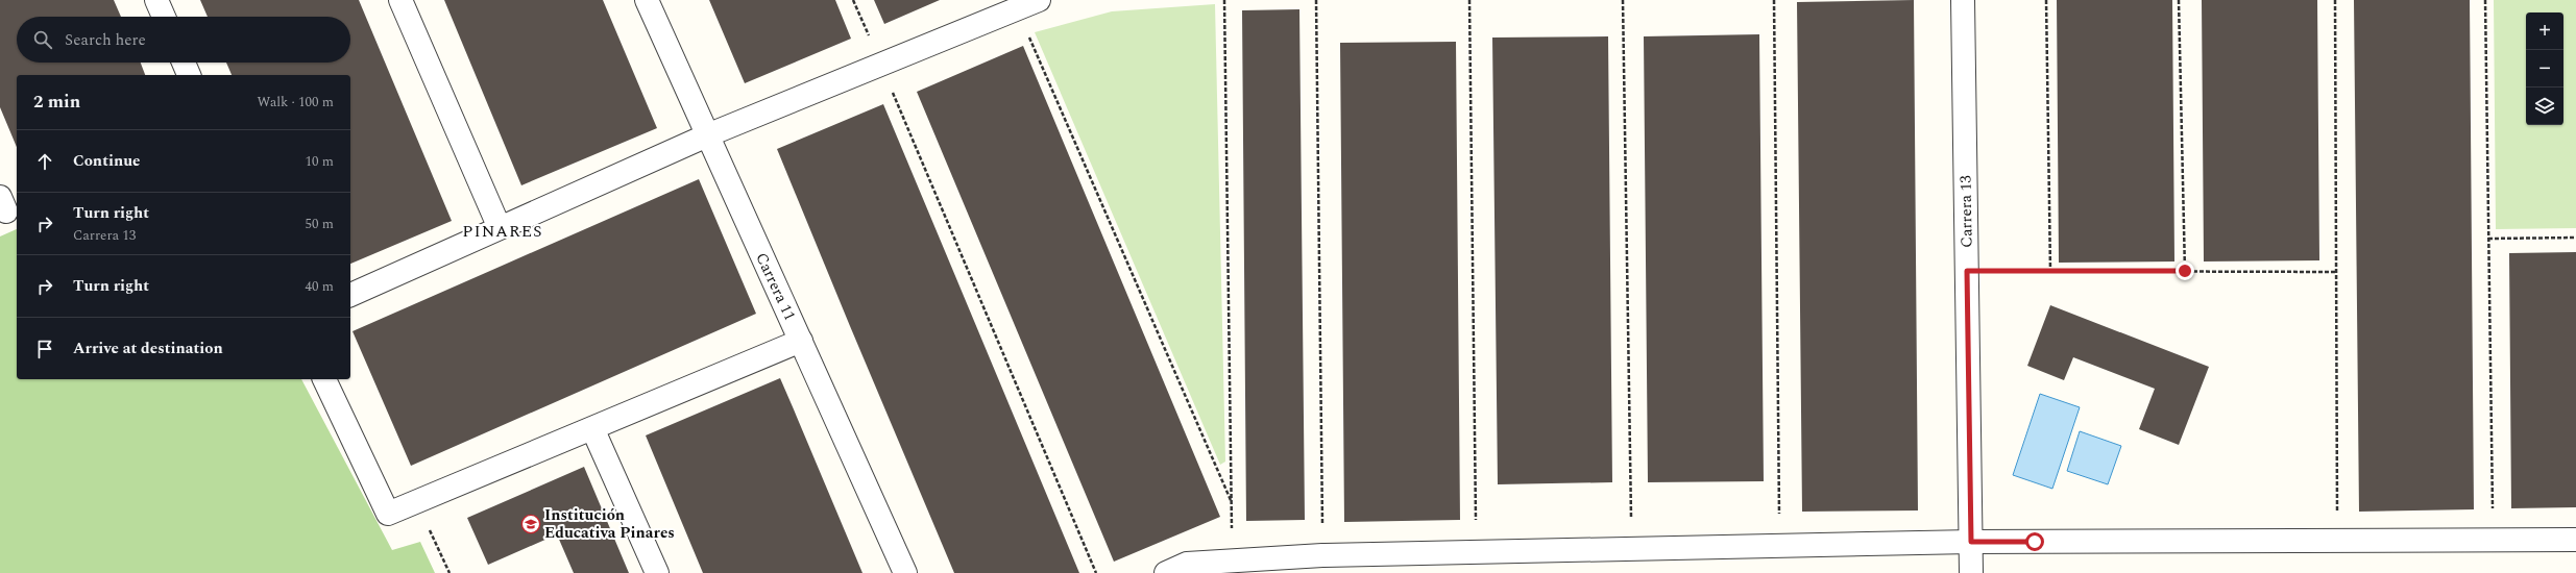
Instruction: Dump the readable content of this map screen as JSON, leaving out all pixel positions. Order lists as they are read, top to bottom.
{
  "streets": {
    "street": ["Carrera 13", "Carrera 11"]
  },
  "districts": ["PINARES"],
  "places": {
    "school or university": ["Institución Educativa Pinares"]
  },
  "page": {
    "map_buttons": ["+", "−"],
    "search": "Search here",
    "heading": ["2 min", "Walk · 100 m"],
    "list": [
      ["Continue", "10 m"],
      ["Turn right", "Carrera 13", "50 m"],
      ["Turn right", "40 m"],
      "Arrive at destination"
    ]
  }
}
